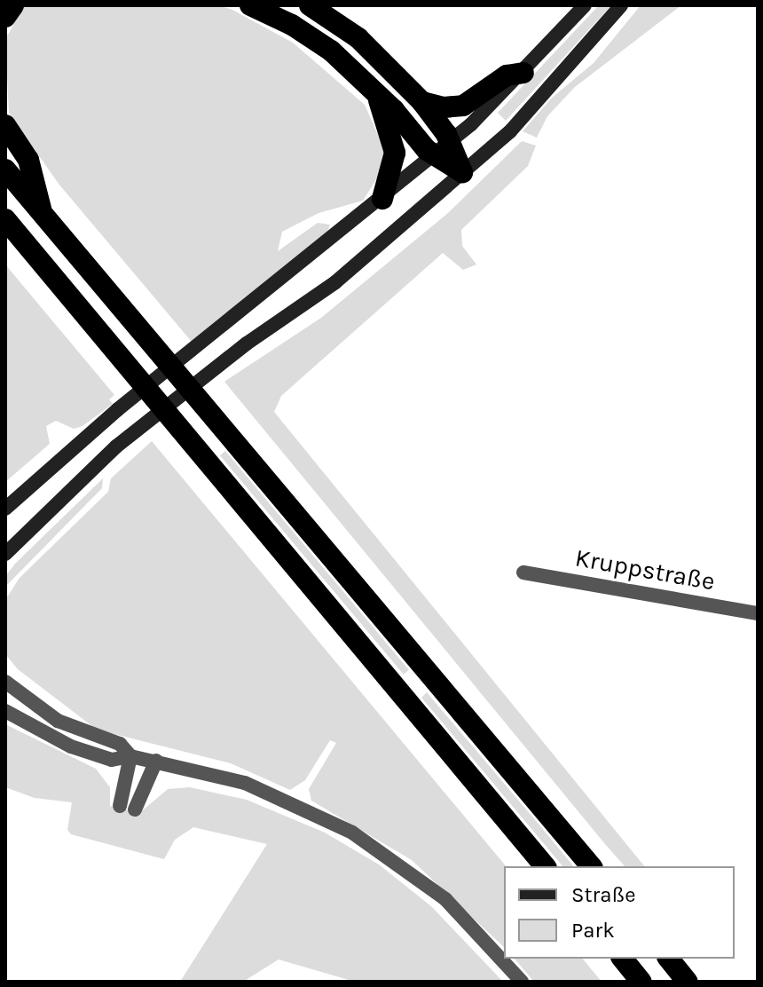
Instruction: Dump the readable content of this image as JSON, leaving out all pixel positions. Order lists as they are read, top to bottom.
{
  "streets": {
    "street": ["Kruppstraße"]
  },
  "legend": ["Straße", "Park"]
}
